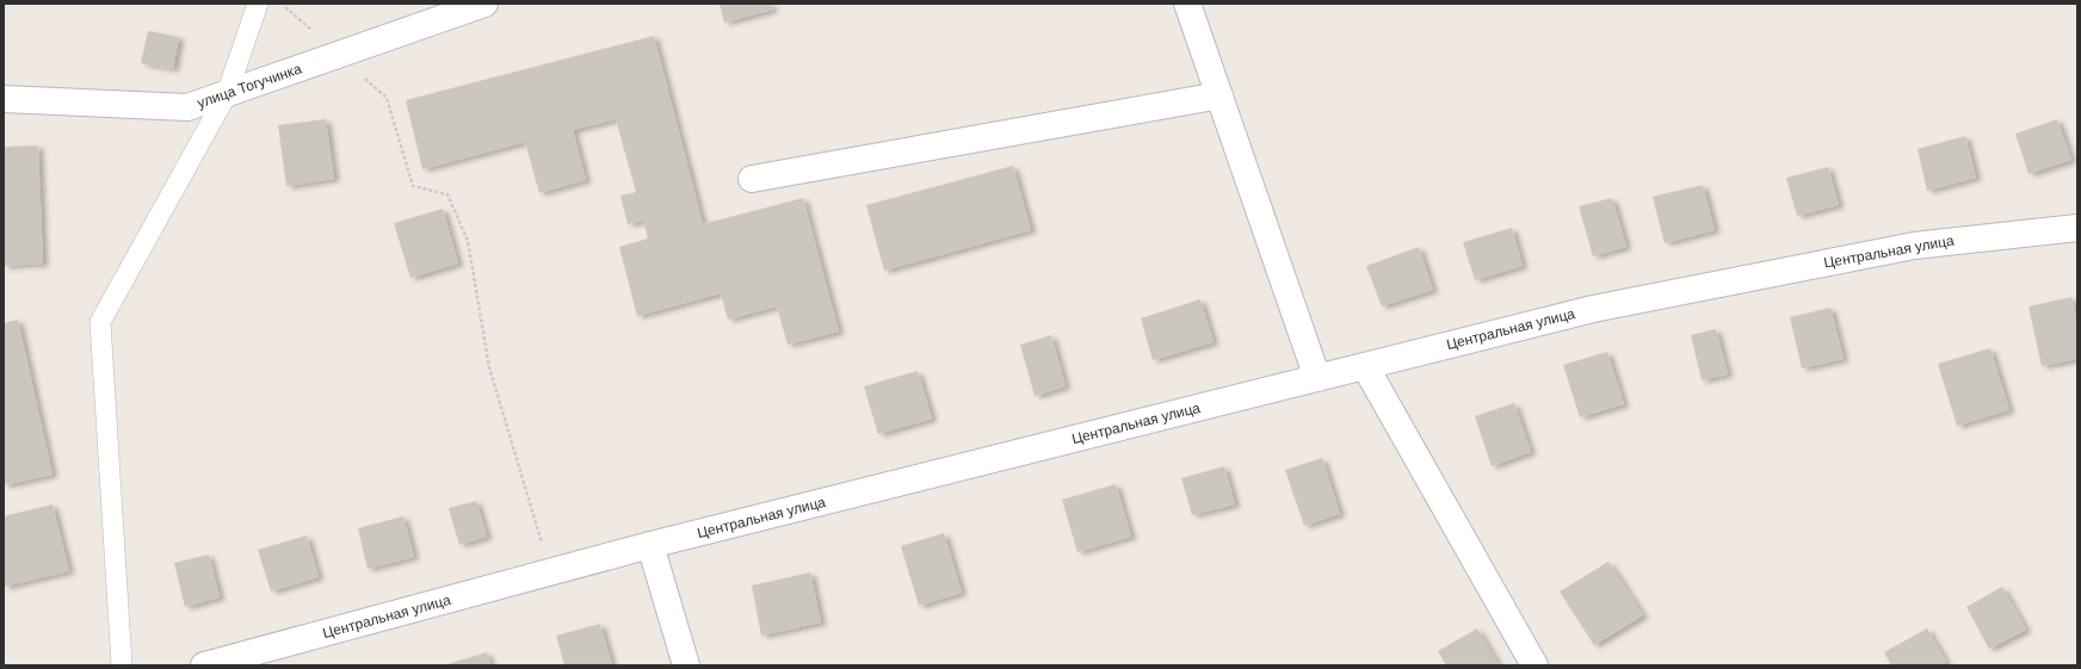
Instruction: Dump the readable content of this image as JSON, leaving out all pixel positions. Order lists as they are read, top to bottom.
{
  "streets": {
    "main road": ["улица Тогучинка", "Центральная улица"]
  }
}
